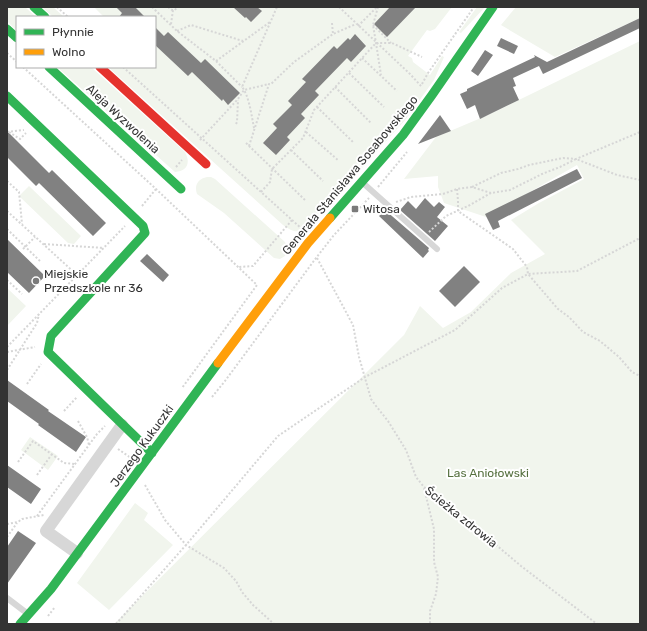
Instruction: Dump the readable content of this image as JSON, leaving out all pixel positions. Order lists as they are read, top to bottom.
{
  "streets": {
    "street": ["Aleja Wyzwolenia", "Generała Stanisława Sosabowskiego", "Jerzego Kukuczki"],
    "path": ["Ścieżka zdrowia"]
  },
  "crossings": [
    ["Generała Stanisława Sosabowskiego", "Jerzego Kukuczki"]
  ],
  "parks": ["Las Aniołowski"],
  "places": {
    "transit": ["Witosa"],
    "other": ["Miejskie Przedszkole nr 36"]
  },
  "legend": ["Płynnie", "Wolno"]
}
